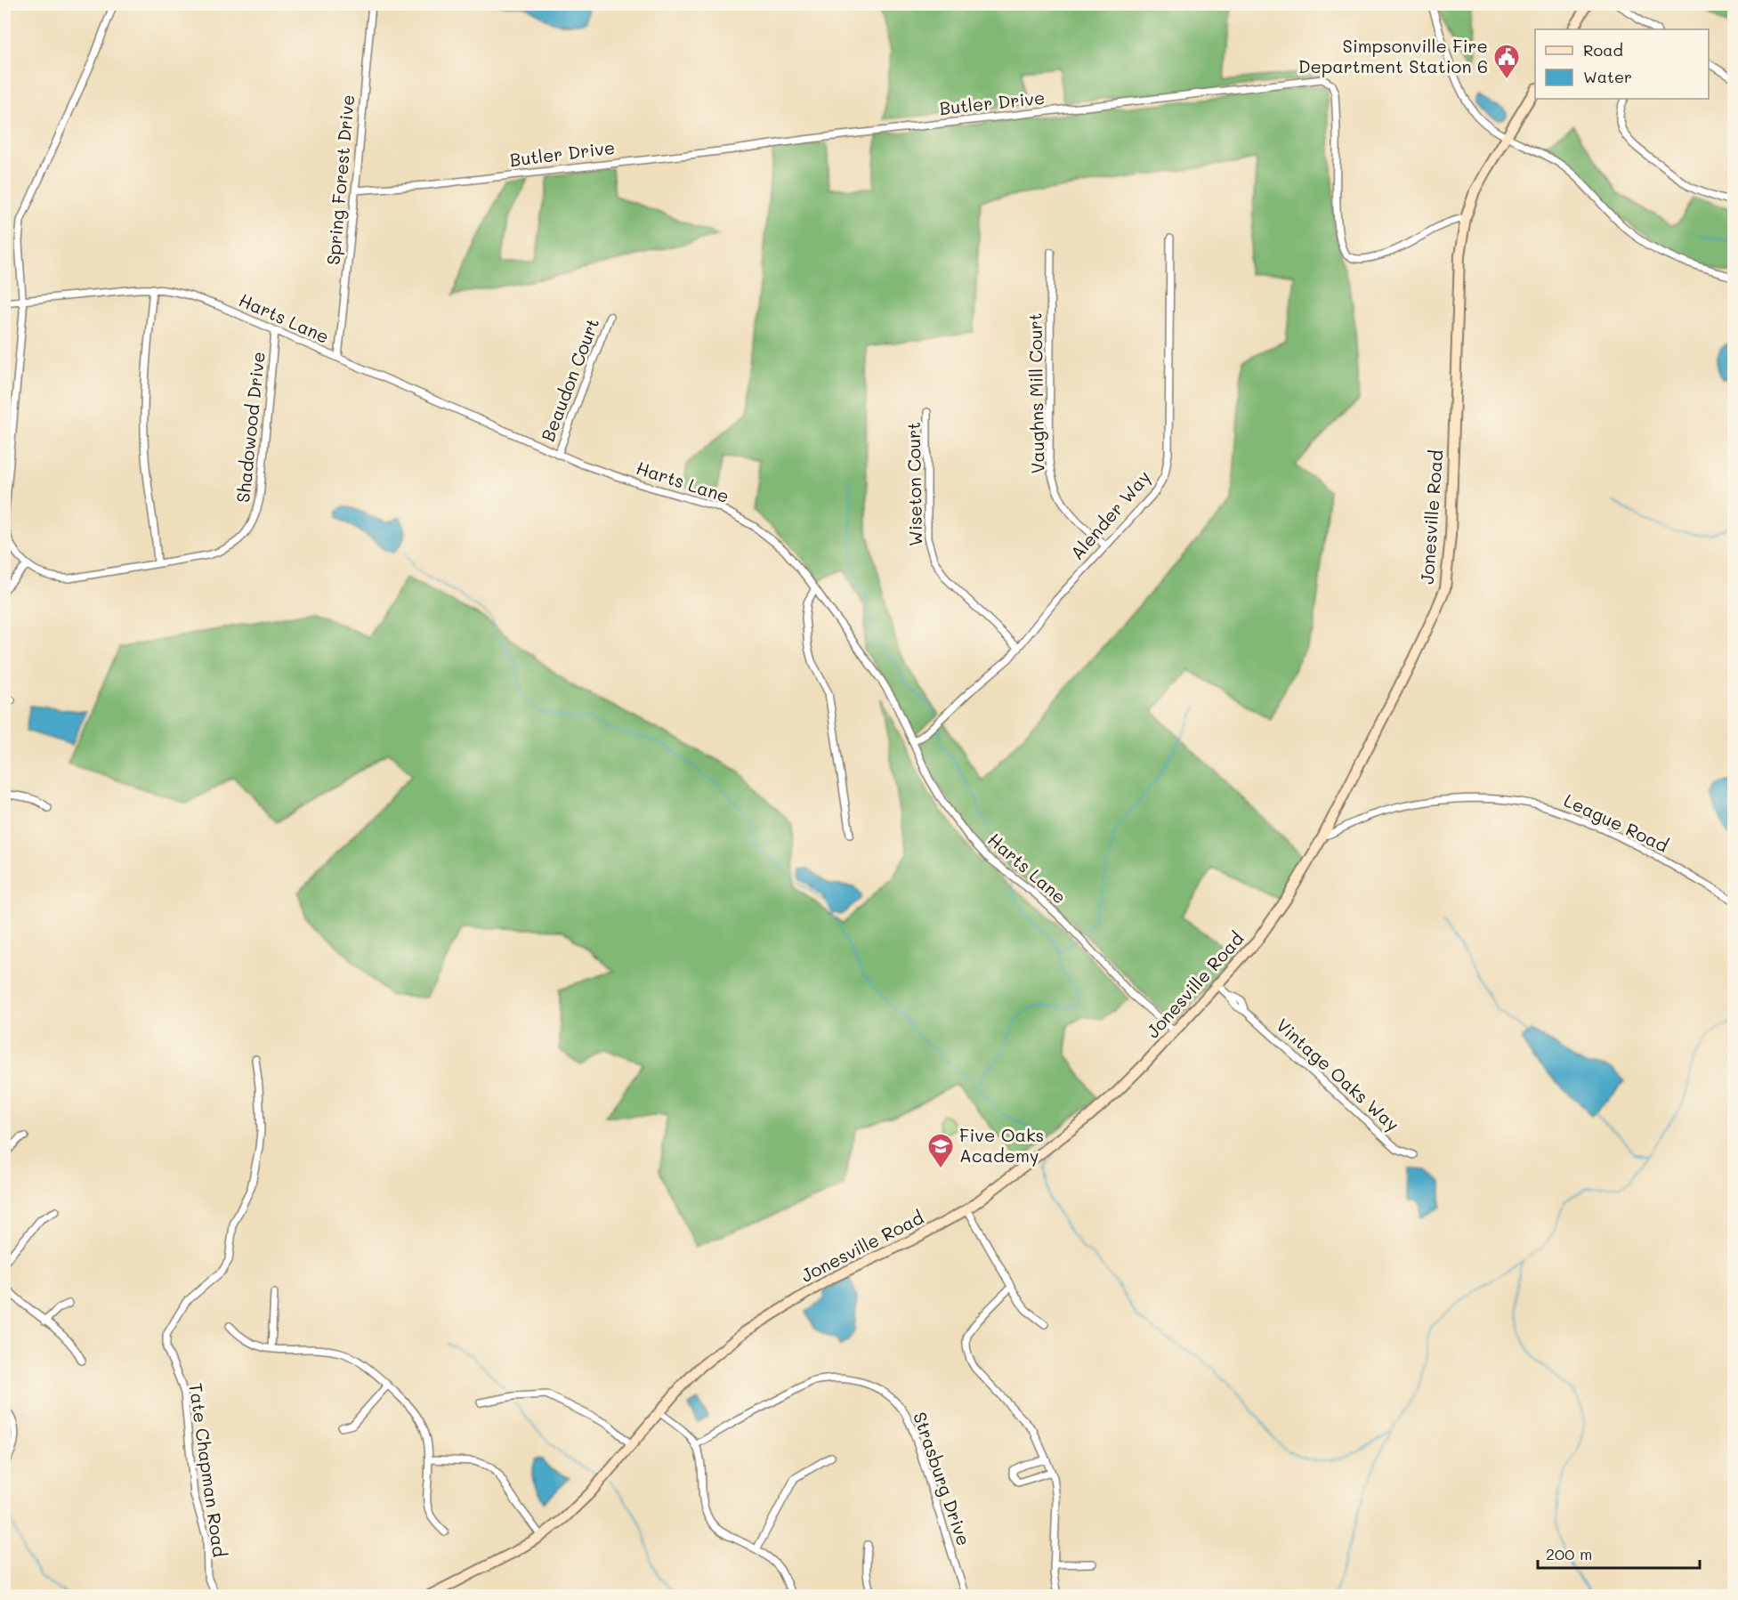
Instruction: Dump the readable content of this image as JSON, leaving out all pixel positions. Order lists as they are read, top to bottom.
{
  "streets": {
    "street": [
      "Butler Drive",
      "Spring Forest Drive",
      "Harts Lane",
      "Beaudon Court",
      "Vaughns Mill Court",
      "Shadowood Drive",
      "Wiseton Court",
      "Alender Way",
      "Jonesville Road",
      "League Road",
      "Vintage Oaks Way",
      "Tate Chapman Road",
      "Strasburg Drive"
    ]
  },
  "crossings": [
    ["Butler Drive", "Spring Forest Drive"],
    ["Butler Drive", "Jonesville Road"],
    ["Spring Forest Drive", "Harts Lane"],
    ["Harts Lane", "Beaudon Court"],
    ["Harts Lane", "Shadowood Drive"],
    ["Harts Lane", "Alender Way"],
    ["Harts Lane", "Jonesville Road"],
    ["Vaughns Mill Court", "Alender Way"],
    ["Wiseton Court", "Alender Way"],
    ["Jonesville Road", "League Road"],
    ["Jonesville Road", "Vintage Oaks Way"]
  ],
  "places": {
    "public building": ["Simpsonville Fire Department Station 6"],
    "school or university": ["Five Oaks Academy"]
  },
  "legend": ["Road", "Water"],
  "scale_bar": "200 m"
}
